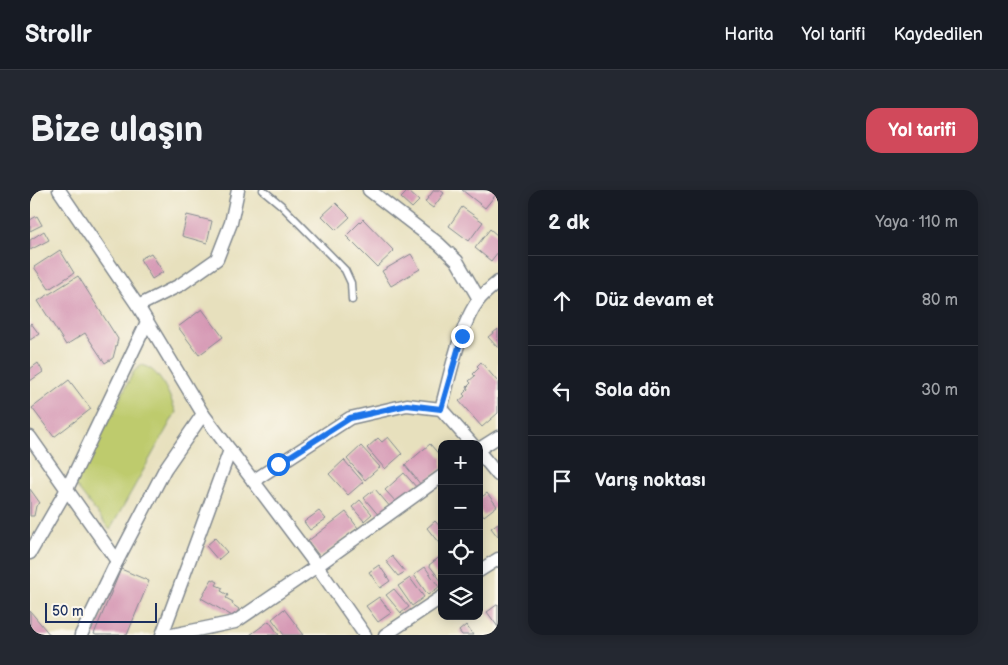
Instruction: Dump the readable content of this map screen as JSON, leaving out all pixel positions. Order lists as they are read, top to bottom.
{
  "scale_bar": "50 m",
  "page": {
    "header": "Strollr",
    "nav": ["Harita", "Yol tarifi", "Kaydedilen"],
    "buttons": "Yol tarifi",
    "title": "Bize ulaşın",
    "heading": ["2 dk", "Yaya · 110 m"],
    "list": [
      ["Düz devam et", "80 m"],
      ["Sola dön", "30 m"],
      "Varış noktası"
    ],
    "map_buttons": ["+", "−"],
    "scale": "50 m"
  }
}
